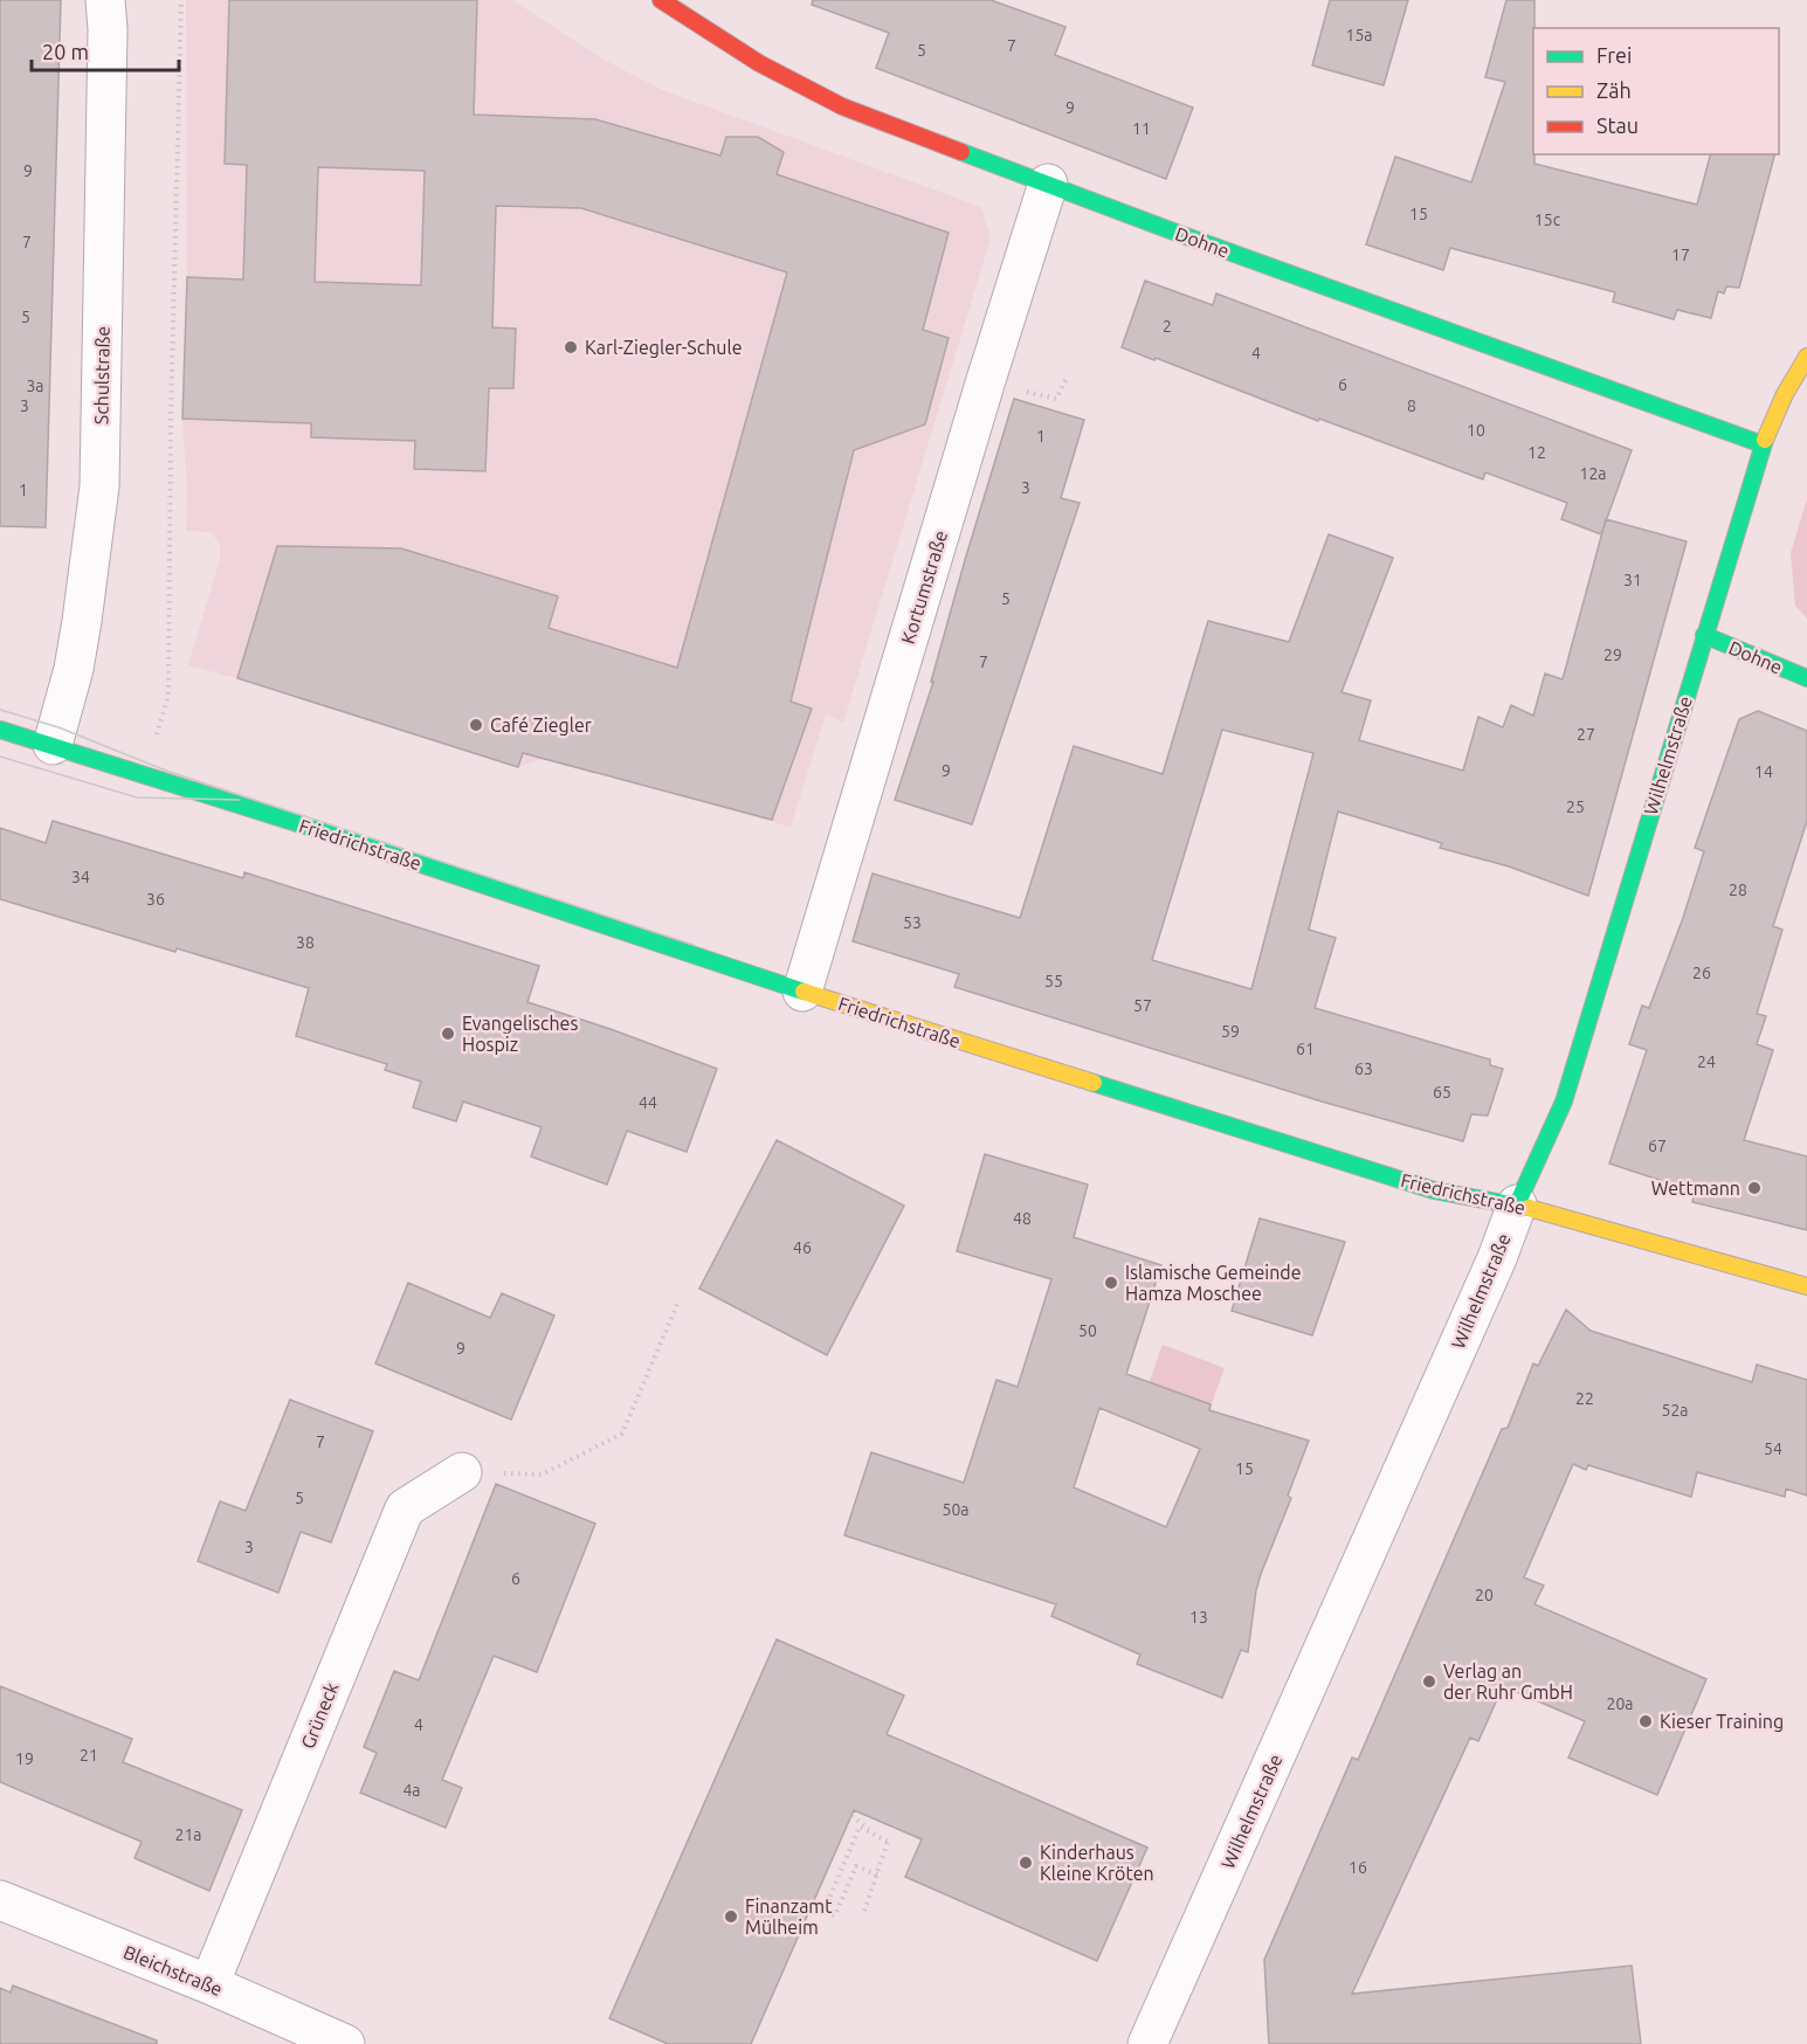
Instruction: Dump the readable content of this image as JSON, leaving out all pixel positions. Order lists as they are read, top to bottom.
{
  "streets": {
    "main road": ["Dohne", "Wilhelmstraße", "Friedrichstraße"],
    "street": [
      "Schulstraße",
      "Kortumstraße",
      "Grüneck",
      "Bleichstraße"
    ]
  },
  "crossings": [
    ["Dohne", "Kortumstraße"],
    ["Dohne", "Wilhelmstraße"],
    ["Schulstraße", "Friedrichstraße"],
    ["Kortumstraße", "Friedrichstraße"],
    ["Wilhelmstraße", "Friedrichstraße"],
    ["Grüneck", "Bleichstraße"]
  ],
  "places": [
    "Karl-Ziegler-Schule",
    "Café Ziegler",
    "Evangelisches Hospiz",
    "Wettmann",
    "Islamische Gemeinde Hamza Moschee",
    "Verlag an der Ruhr GmbH",
    "Kieser Training",
    "Kinderhaus Kleine Kröten",
    "Finanzamt Mülheim"
  ],
  "house_numbers": [
    "15a",
    "7",
    "5",
    "9",
    "11",
    "9",
    "15",
    "15c",
    "7",
    "17",
    "5",
    "2",
    "4",
    "6",
    "3a",
    "3",
    "8",
    "10",
    "1",
    "12",
    "12a",
    "3",
    "1",
    "31",
    "5",
    "29",
    "7",
    "27",
    "9",
    "14",
    "25",
    "34",
    "28",
    "36",
    "53",
    "38",
    "26",
    "55",
    "57",
    "59",
    "61",
    "24",
    "63",
    "65",
    "44",
    "67",
    "48",
    "46",
    "50",
    "9",
    "22",
    "52a",
    "7",
    "54",
    "15",
    "5",
    "50a",
    "3",
    "6",
    "20",
    "13",
    "20a",
    "4",
    "21",
    "19",
    "4a",
    "21a",
    "16"
  ],
  "legend": ["Frei", "Zäh", "Stau"],
  "scale_bar": "20 m"
}
